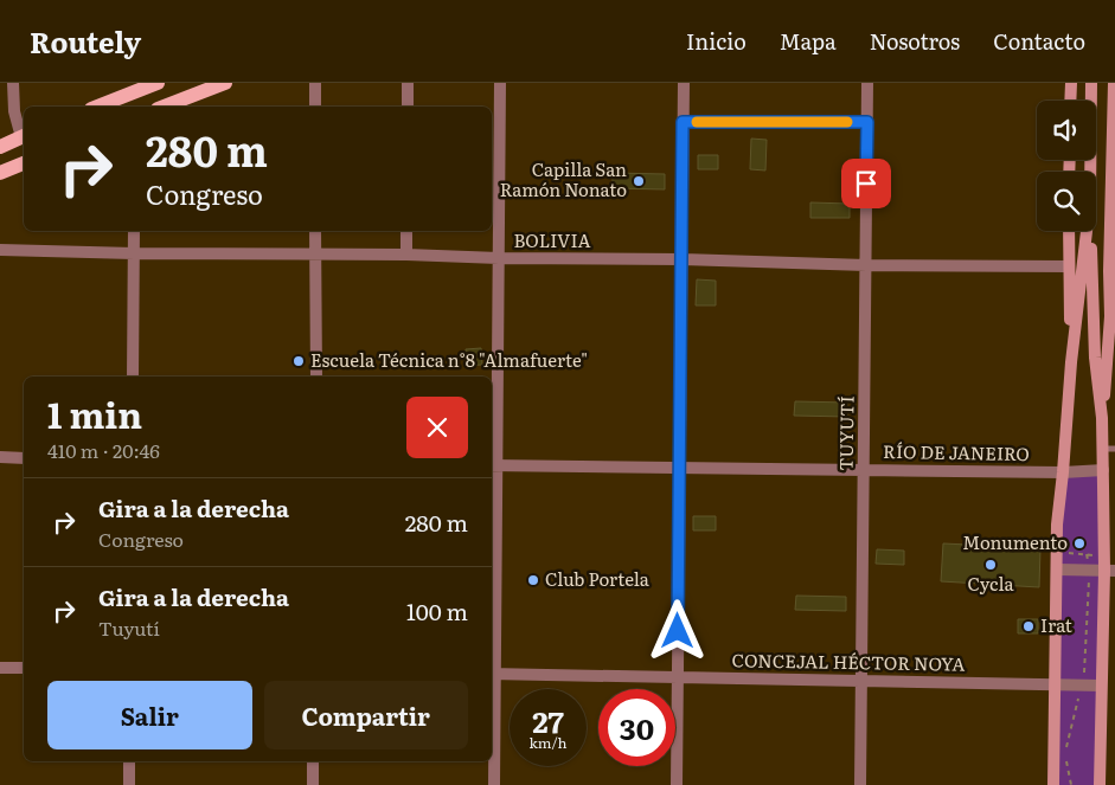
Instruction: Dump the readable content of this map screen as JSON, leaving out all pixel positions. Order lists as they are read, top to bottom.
{
  "streets": {
    "street": [
      "BOLIVIA",
      "TUYUTÍ",
      "RÍO DE JANEIRO",
      "CONCEJAL HÉCTOR NOYA"
    ]
  },
  "crossings": [
    ["BOLIVIA", "TUYUTÍ"],
    ["TUYUTÍ", "RÍO DE JANEIRO"],
    ["TUYUTÍ", "CONCEJAL HÉCTOR NOYA"]
  ],
  "places": [
    "Capilla San Ramón Nonato",
    "Escuela Técnica n°8 \"Almafuerte\"",
    "Monumento",
    "Cycla",
    "Club Portela",
    "Irat"
  ],
  "page": {
    "header": "Routely",
    "nav": [
      "Inicio",
      "Mapa",
      "Nosotros",
      "Contacto"
    ],
    "turn": ["280 m", "Congreso"],
    "heading": ["1 min", "410 m · 20:46"],
    "list": [
      {
        "name": "Gira a la derecha",
        "note": "Congreso",
        "value": "280 m"
      },
      {
        "name": "Gira a la derecha",
        "note": "Tuyutí",
        "value": "100 m"
      }
    ],
    "buttons": ["Salir", "Compartir"],
    "speed": "27 km/h",
    "limit": "30"
  }
}
